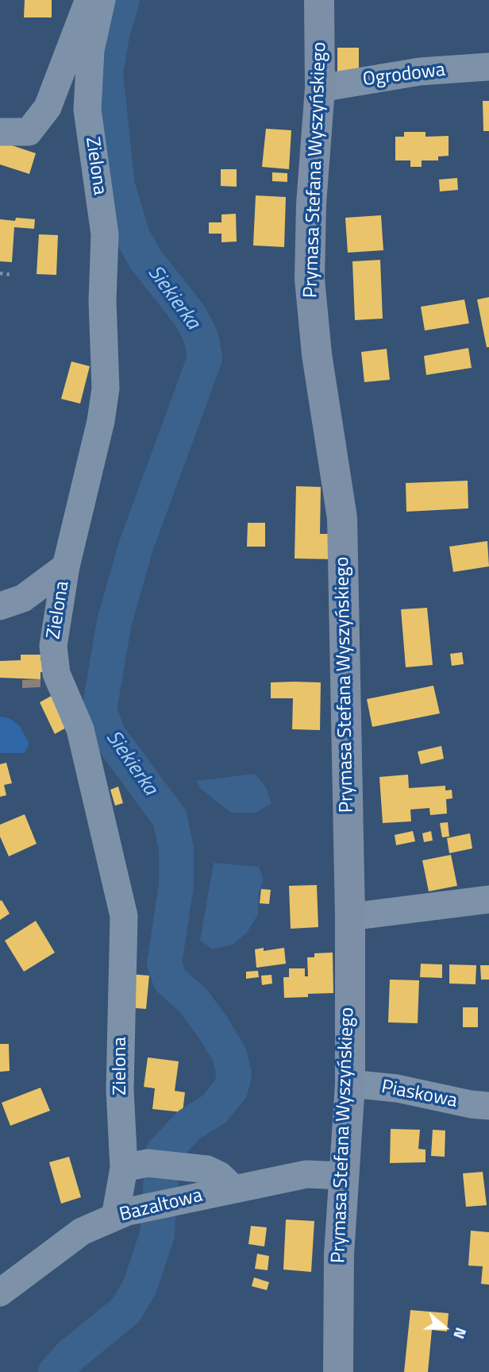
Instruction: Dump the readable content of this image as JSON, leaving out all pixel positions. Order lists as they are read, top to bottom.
{
  "streets": {
    "main road": ["Prymasa Stefana Wyszyńskiego"],
    "street": [
      "Ogrodowa",
      "Zielona",
      "Piaskowa",
      "Bazaltowa"
    ]
  },
  "crossings": [
    ["Ogrodowa", "Prymasa Stefana Wyszyńskiego"],
    ["Zielona", "Bazaltowa"],
    ["Prymasa Stefana Wyszyńskiego", "Piaskowa"],
    ["Prymasa Stefana Wyszyńskiego", "Bazaltowa"]
  ],
  "water": ["Siekierka"],
  "north": "right"
}
